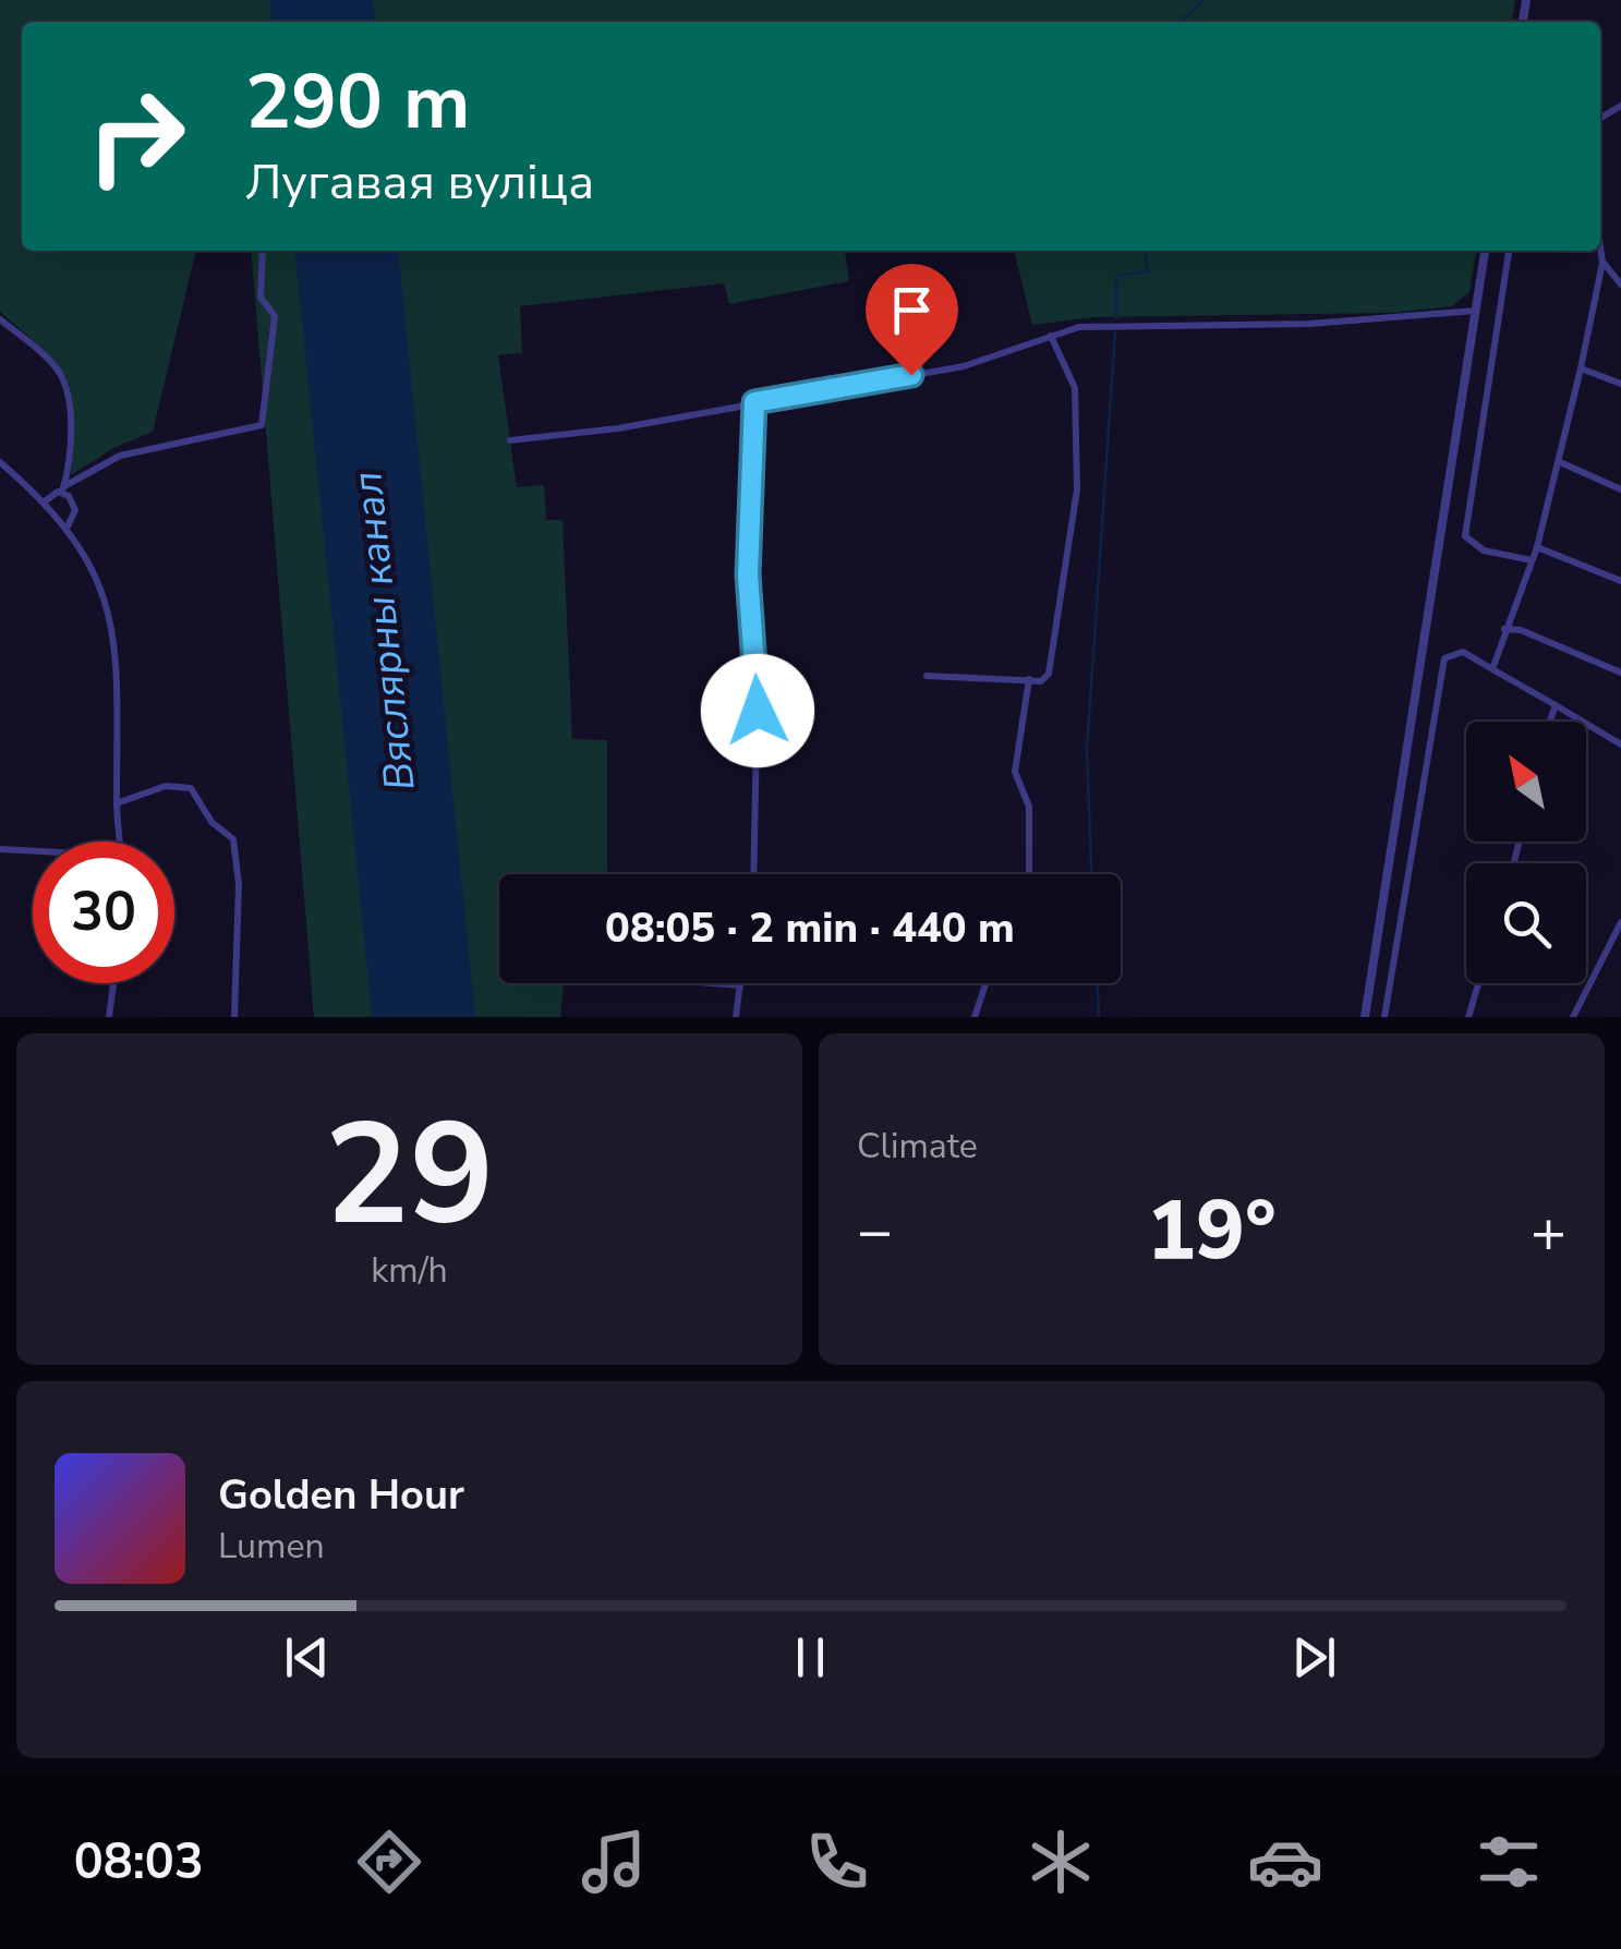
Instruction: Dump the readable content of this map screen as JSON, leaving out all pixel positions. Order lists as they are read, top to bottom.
{
  "water": ["Вяслярны канал"],
  "north": "top left",
  "page": {
    "turn": ["290 m", "Лугавая вуліца"],
    "limit": "30",
    "trip": "08:05 · 2 min · 440 m",
    "tile": [
      ["29", "km/h"],
      "Climate"
    ],
    "heat": ["−", "19°", "+"],
    "song": ["Golden Hour", "Lumen"],
    "tabs": "08:03"
  }
}
